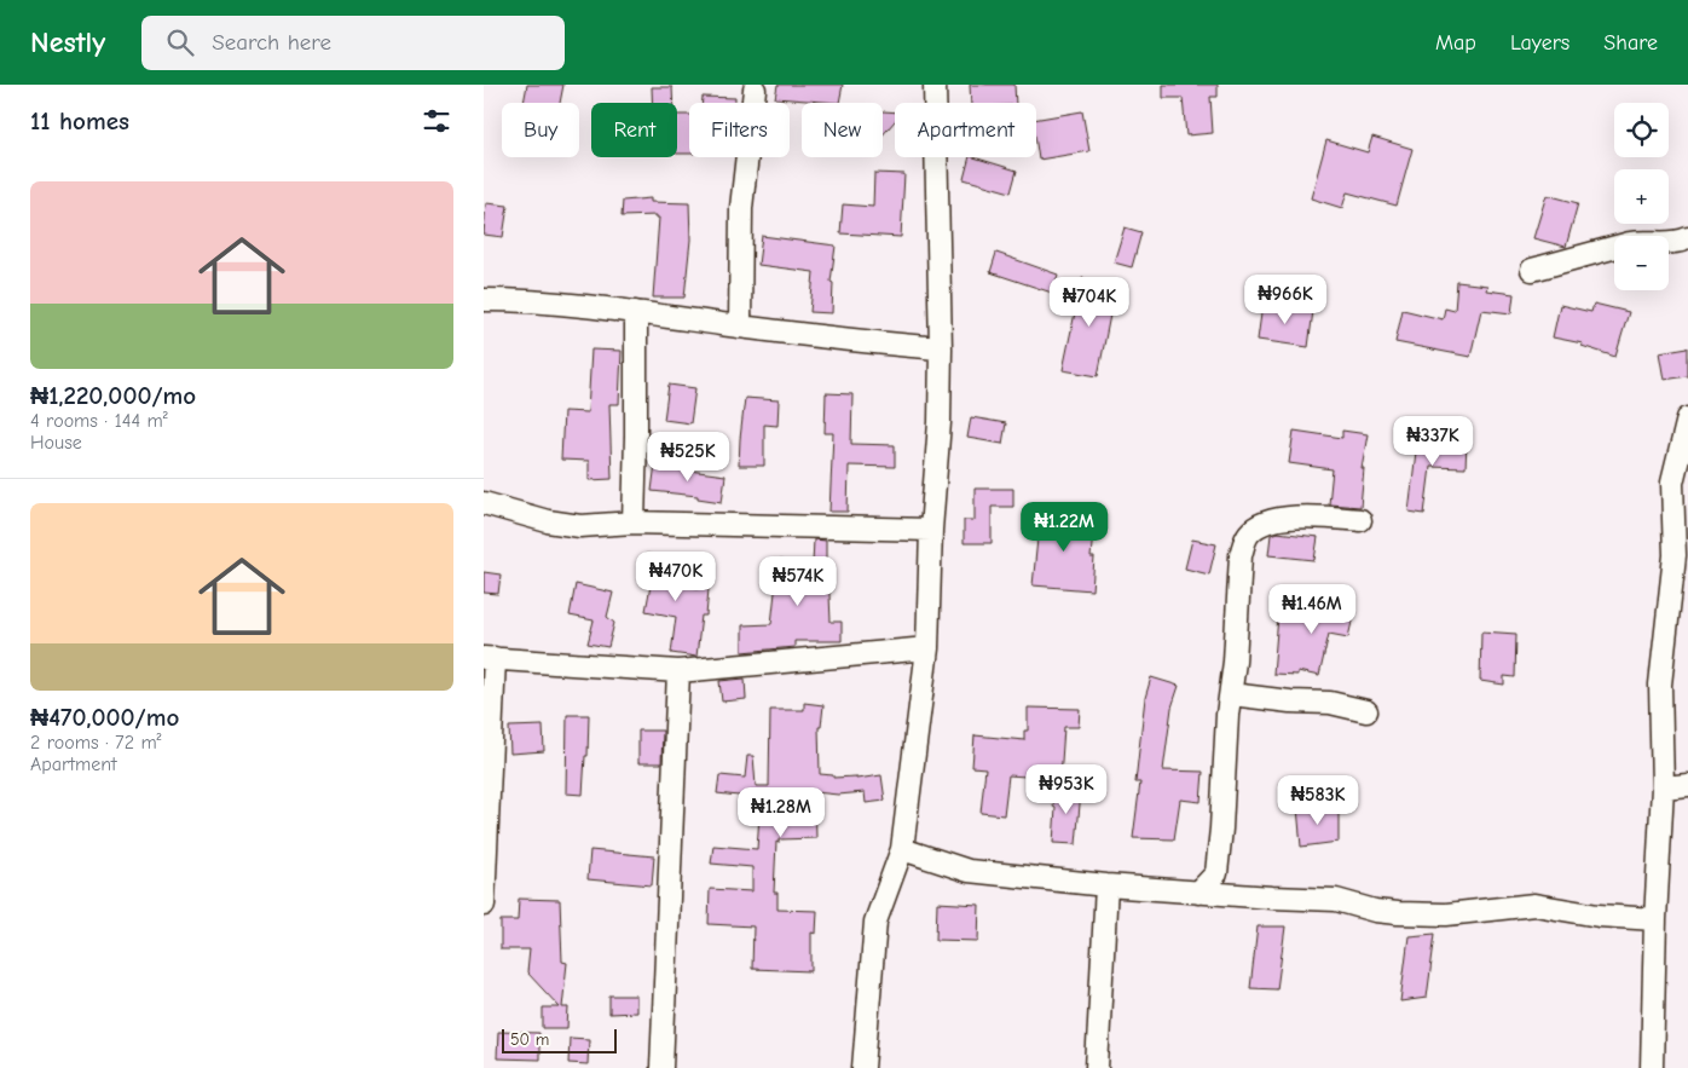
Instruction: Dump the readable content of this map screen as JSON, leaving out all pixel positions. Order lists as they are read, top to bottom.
{
  "scale_bar": "50 m",
  "page": {
    "header": "Nestly",
    "search": "Search here",
    "nav": ["Map", "Layers", "Share"],
    "heading": "11 homes",
    "map_buttons": ["+", "−"],
    "chip": [
      "Buy",
      "Rent",
      "Filters",
      "New",
      "Apartment"
    ],
    "list": [
      {
        "name": "₦1,220,000/mo",
        "note": "4 rooms · 144 m² · House"
      },
      {
        "name": "₦470,000/mo",
        "note": "2 rooms · 72 m² · Apartment"
      }
    ],
    "price": [
      "₦966K",
      "₦704K",
      "₦337K",
      "₦525K",
      "₦1.22M",
      "₦470K",
      "₦574K",
      "₦1.46M",
      "₦953K",
      "₦583K",
      "₦1.28M"
    ],
    "scale": "50 m"
  }
}
